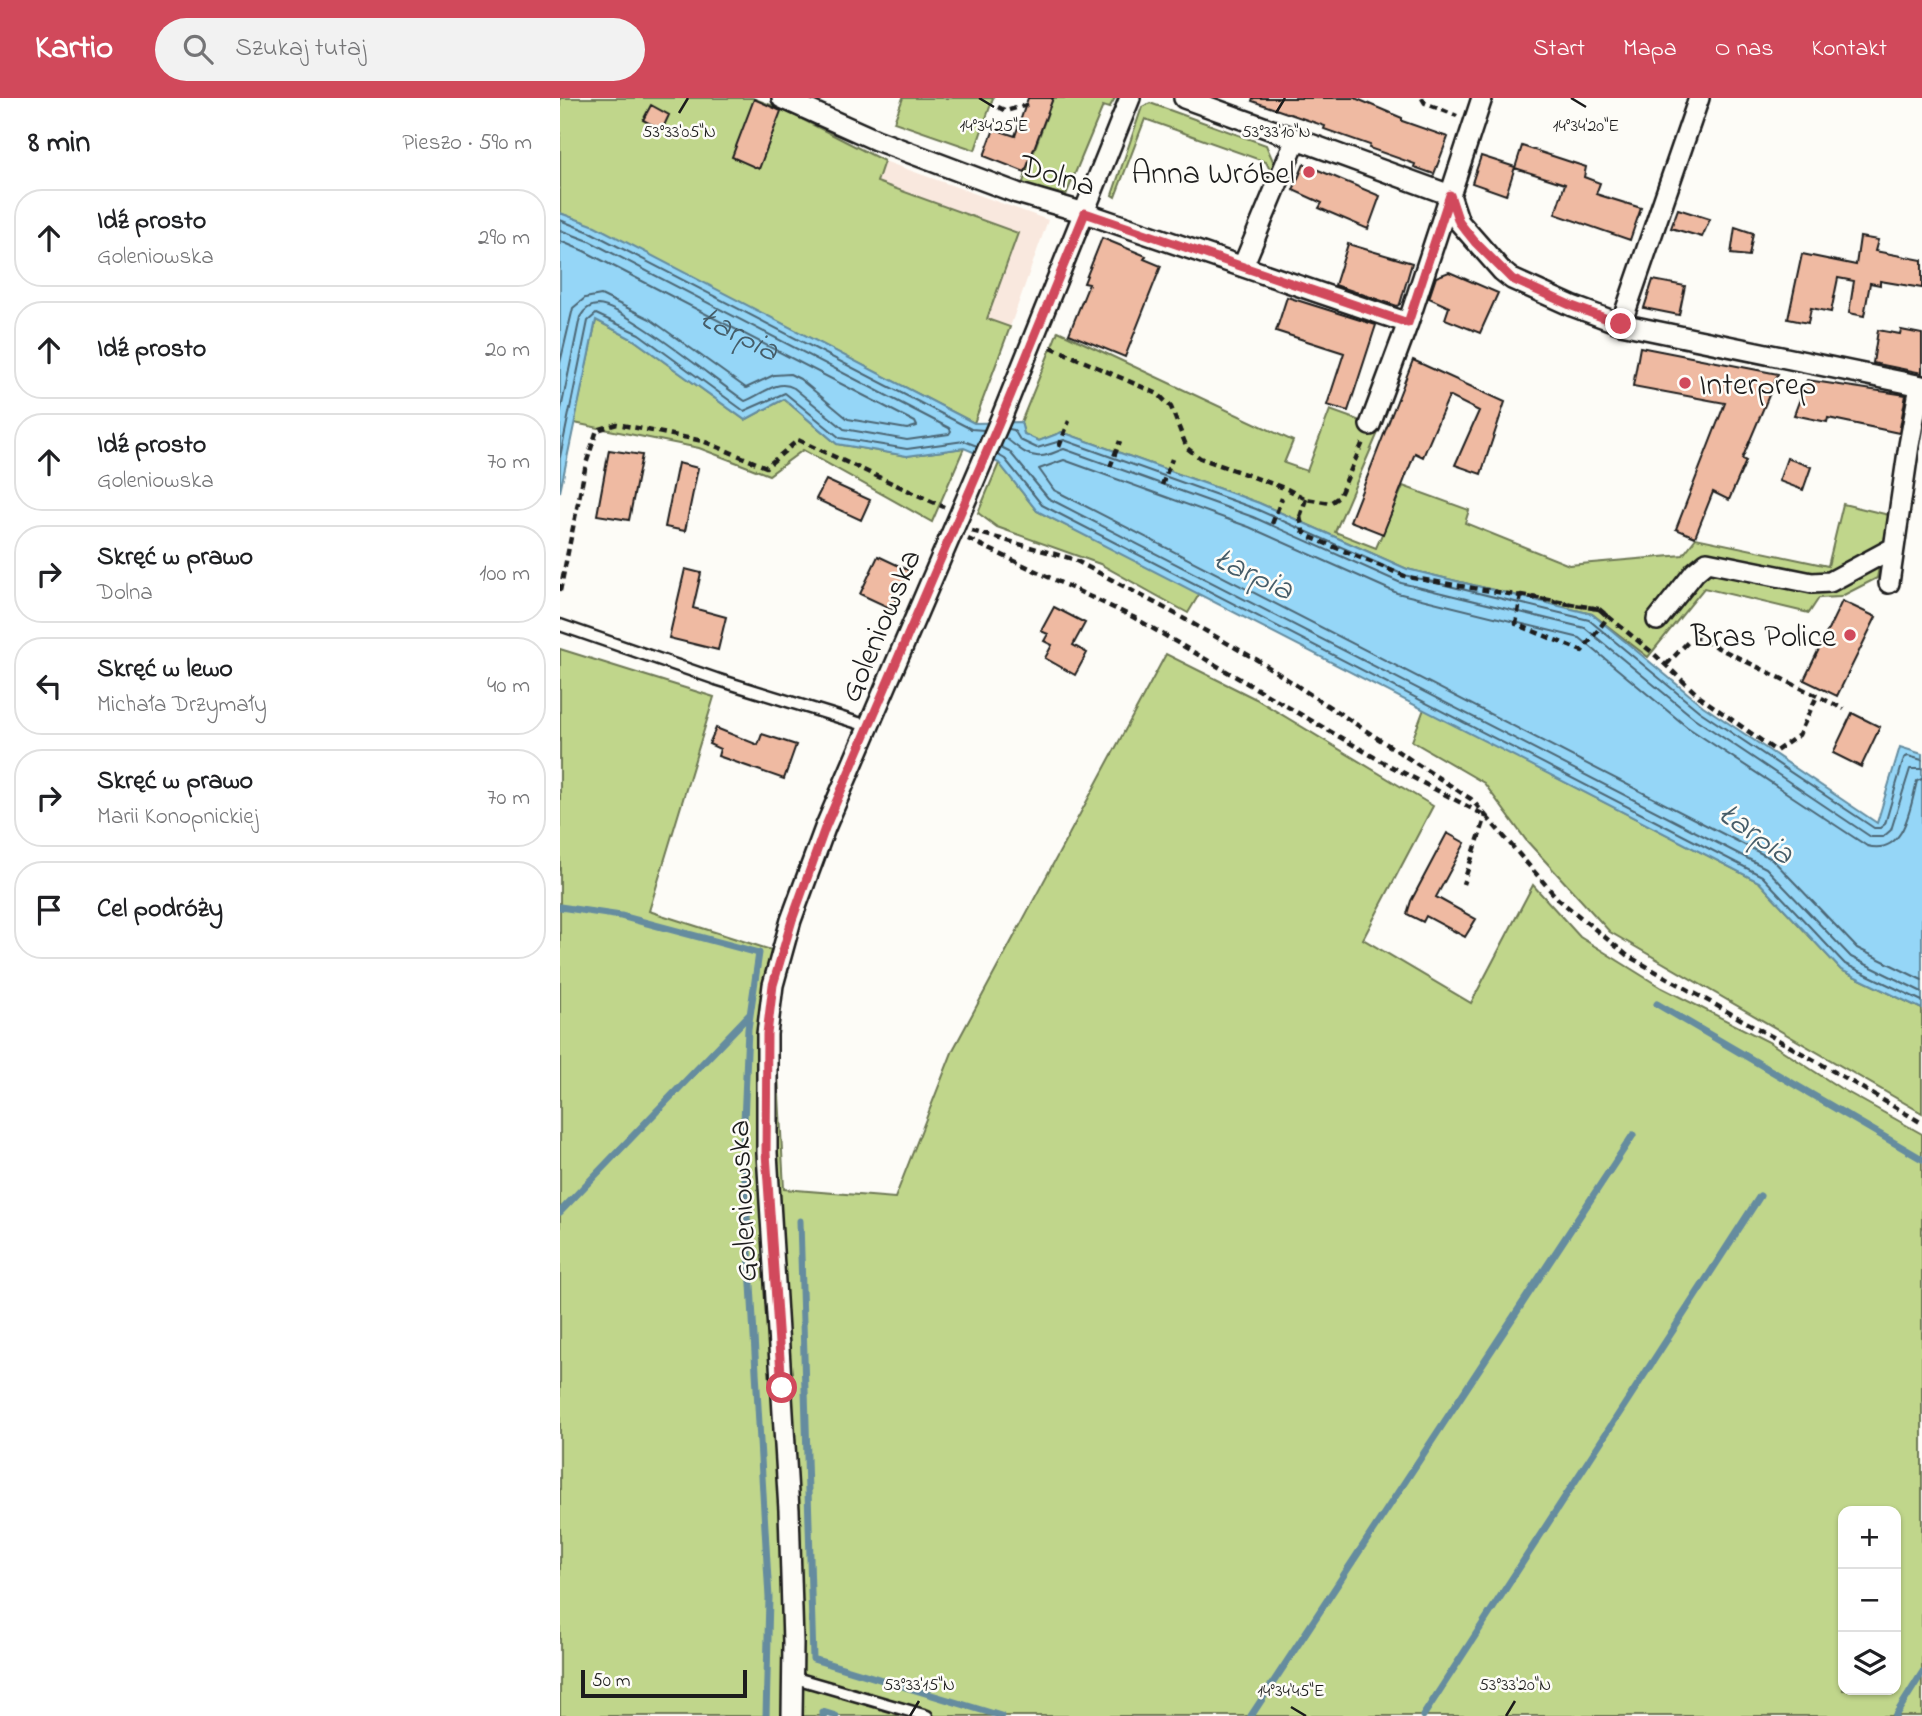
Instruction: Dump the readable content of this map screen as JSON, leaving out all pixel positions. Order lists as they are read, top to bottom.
{
  "streets": {
    "street": ["Dolna", "Goleniowska"]
  },
  "water": ["Łarpia"],
  "places": ["Anna Wróbel", "Interprep", "Bras Police"],
  "scale_bar": "50 m",
  "page": {
    "header": "Kartio",
    "search": "Szukaj tutaj",
    "nav": [
      "Start",
      "Mapa",
      "O nas",
      "Kontakt"
    ],
    "heading": ["8 min", "Pieszo · 590 m"],
    "list": [
      ["Idź prosto", "Goleniowska", "290 m"],
      ["Idź prosto", "20 m"],
      ["Idź prosto", "Goleniowska", "70 m"],
      ["Skręć w prawo", "Dolna", "100 m"],
      ["Skręć w lewo", "Michała Drzymały", "40 m"],
      ["Skręć w prawo", "Marii Konopnickiej", "70 m"],
      "Cel podróży"
    ],
    "map_buttons": ["+", "−"],
    "scale": "50 m"
  },
  "coordinates": [
    "14°34'25\"E",
    "14°34'20\"E",
    "53°33'05\"N",
    "53°33'10\"N",
    "53°33'15\"N",
    "53°33'20\"N",
    "14°34'45\"E"
  ]
}
